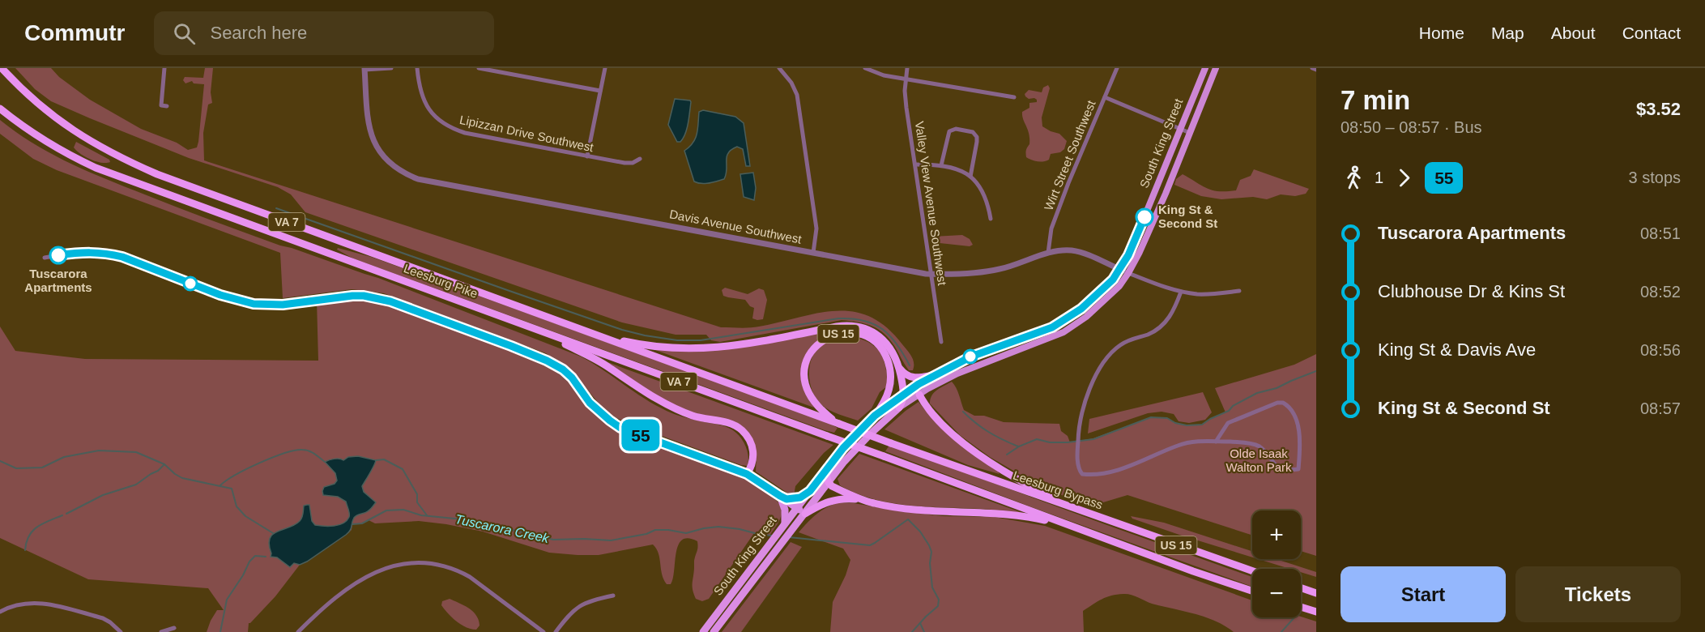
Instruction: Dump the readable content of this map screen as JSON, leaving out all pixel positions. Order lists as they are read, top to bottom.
{
  "streets": {
    "highway": [
      "South King Street",
      "VA 7",
      "Leesburg Pike",
      "US 15",
      "Leesburg Bypass"
    ],
    "street": [
      "Lipizzan Drive Southwest",
      "Wirt Street Southwest",
      "Valley View Avenue Southwest",
      "Davis Avenue Southwest"
    ]
  },
  "crossings": [
    ["South King Street", "Davis Avenue Southwest"],
    ["South King Street", "US 15"],
    ["Wirt Street Southwest", "Davis Avenue Southwest"],
    ["Valley View Avenue Southwest", "Davis Avenue Southwest"],
    ["Leesburg Pike", "US 15"],
    ["Leesburg Pike", "Leesburg Bypass"],
    ["US 15", "Leesburg Bypass"]
  ],
  "water": ["Tuscarora Creek"],
  "parks": ["Olde Isaak Walton Park"],
  "places": ["King St & Second St", "Tuscarora Apartments"],
  "lines": ["bus line 55"],
  "page": {
    "header": "Commutr",
    "search": "Search here",
    "nav": [
      "Home",
      "Map",
      "About",
      "Contact"
    ],
    "on_map": "55",
    "heading": ["7 min", "08:50 – 08:57 · Bus", "$3.52"],
    "legs": ["1", "55", "3 stops"],
    "list": [
      {
        "name": "Tuscarora Apartments",
        "value": "08:51"
      },
      {
        "name": "Clubhouse Dr & Kins St",
        "value": "08:52"
      },
      {
        "name": "King St & Davis Ave",
        "value": "08:56"
      },
      {
        "name": "King St & Second St",
        "value": "08:57"
      }
    ],
    "map_buttons": ["+", "−"],
    "buttons": ["Start", "Tickets"]
  }
}
